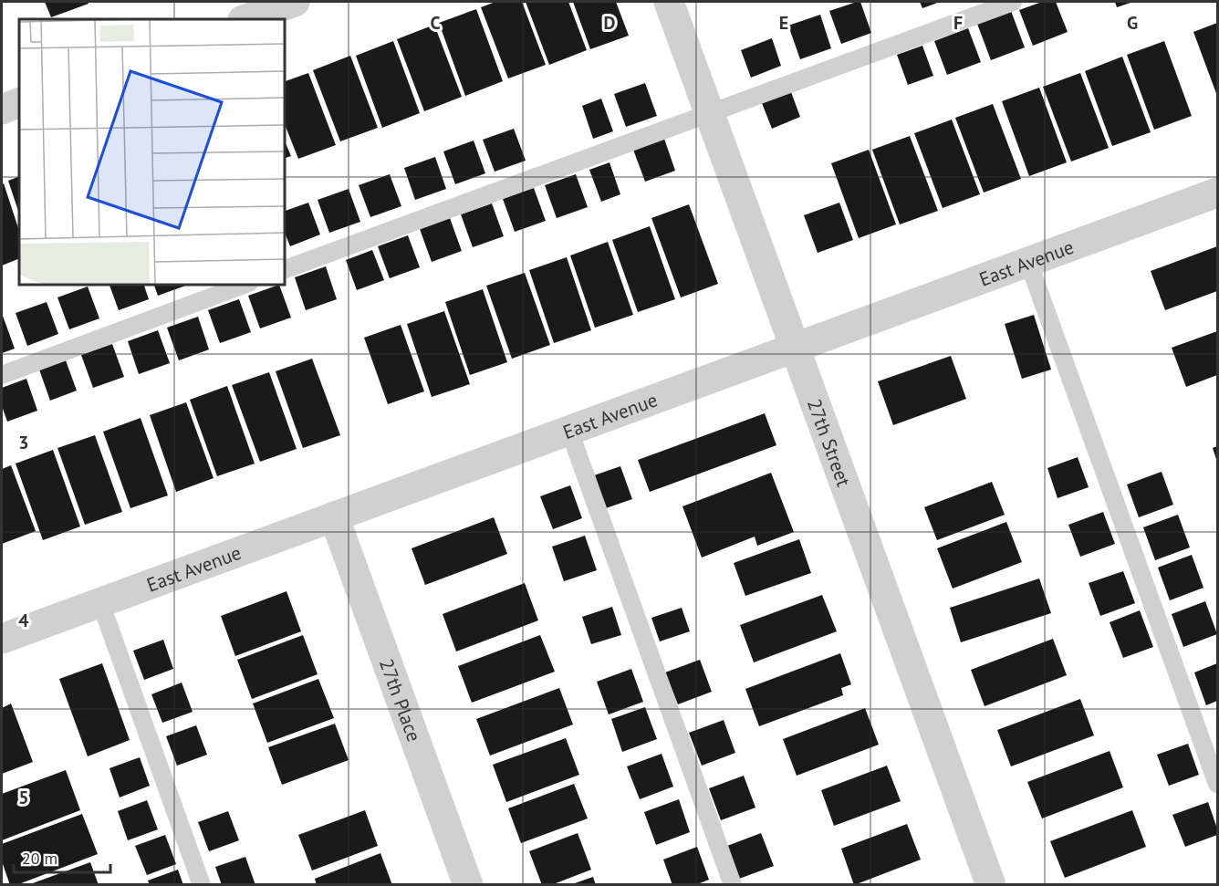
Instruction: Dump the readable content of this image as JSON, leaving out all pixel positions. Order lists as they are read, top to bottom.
{
  "streets": {
    "street": ["East Avenue", "27th Street", "27th Place"]
  },
  "crossings": [
    ["East Avenue", "27th Street"],
    ["East Avenue", "27th Place"]
  ],
  "scale_bar": "20 m",
  "grid": {
    "columns": [
      "C",
      "D",
      "E",
      "F",
      "G"
    ],
    "rows": ["3", "4", "5"]
  }
}
